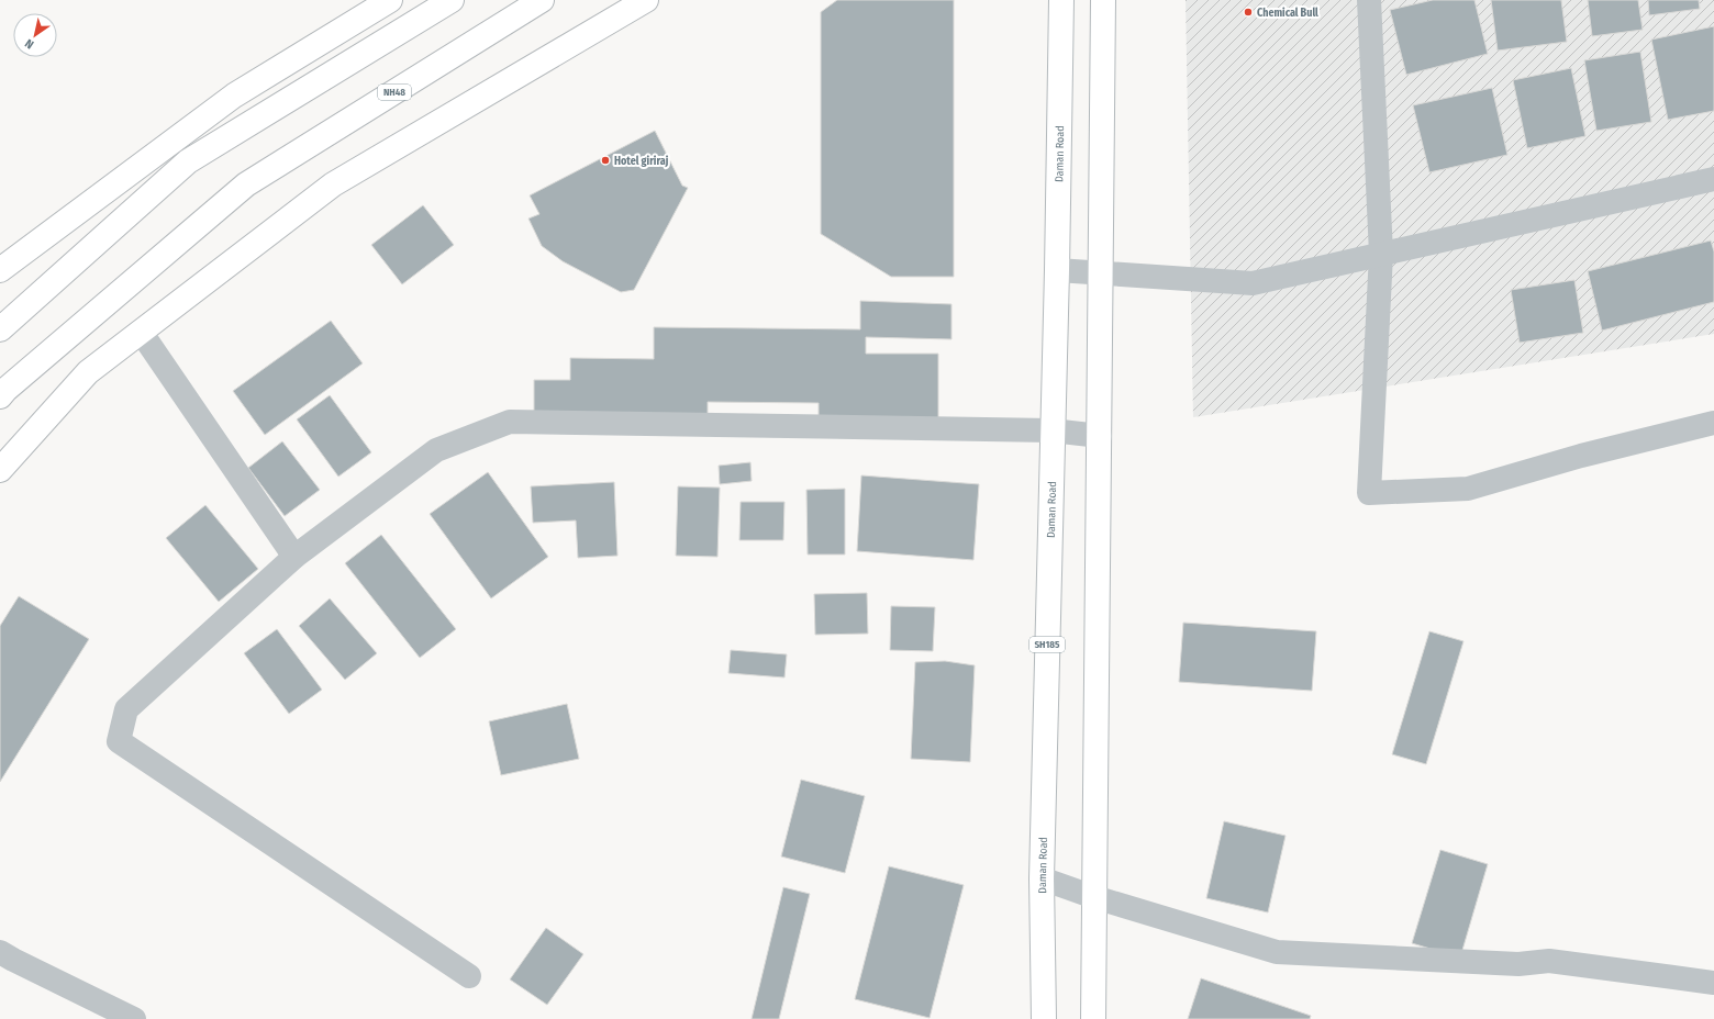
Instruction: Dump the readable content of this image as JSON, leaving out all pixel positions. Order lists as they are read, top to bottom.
{
  "streets": {
    "main road": ["NH48", "Daman Road", "SH185"]
  },
  "places": ["Chemical Bull", "Hotel giriraj"],
  "north": "bottom left"
}
